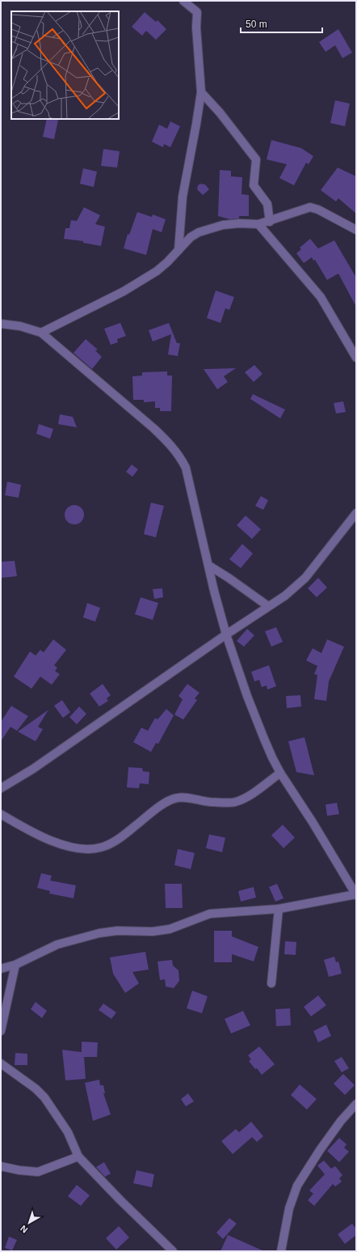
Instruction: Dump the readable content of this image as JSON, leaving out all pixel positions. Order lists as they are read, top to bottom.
{
  "scale_bar": "50 m",
  "north": "bottom left"
}
